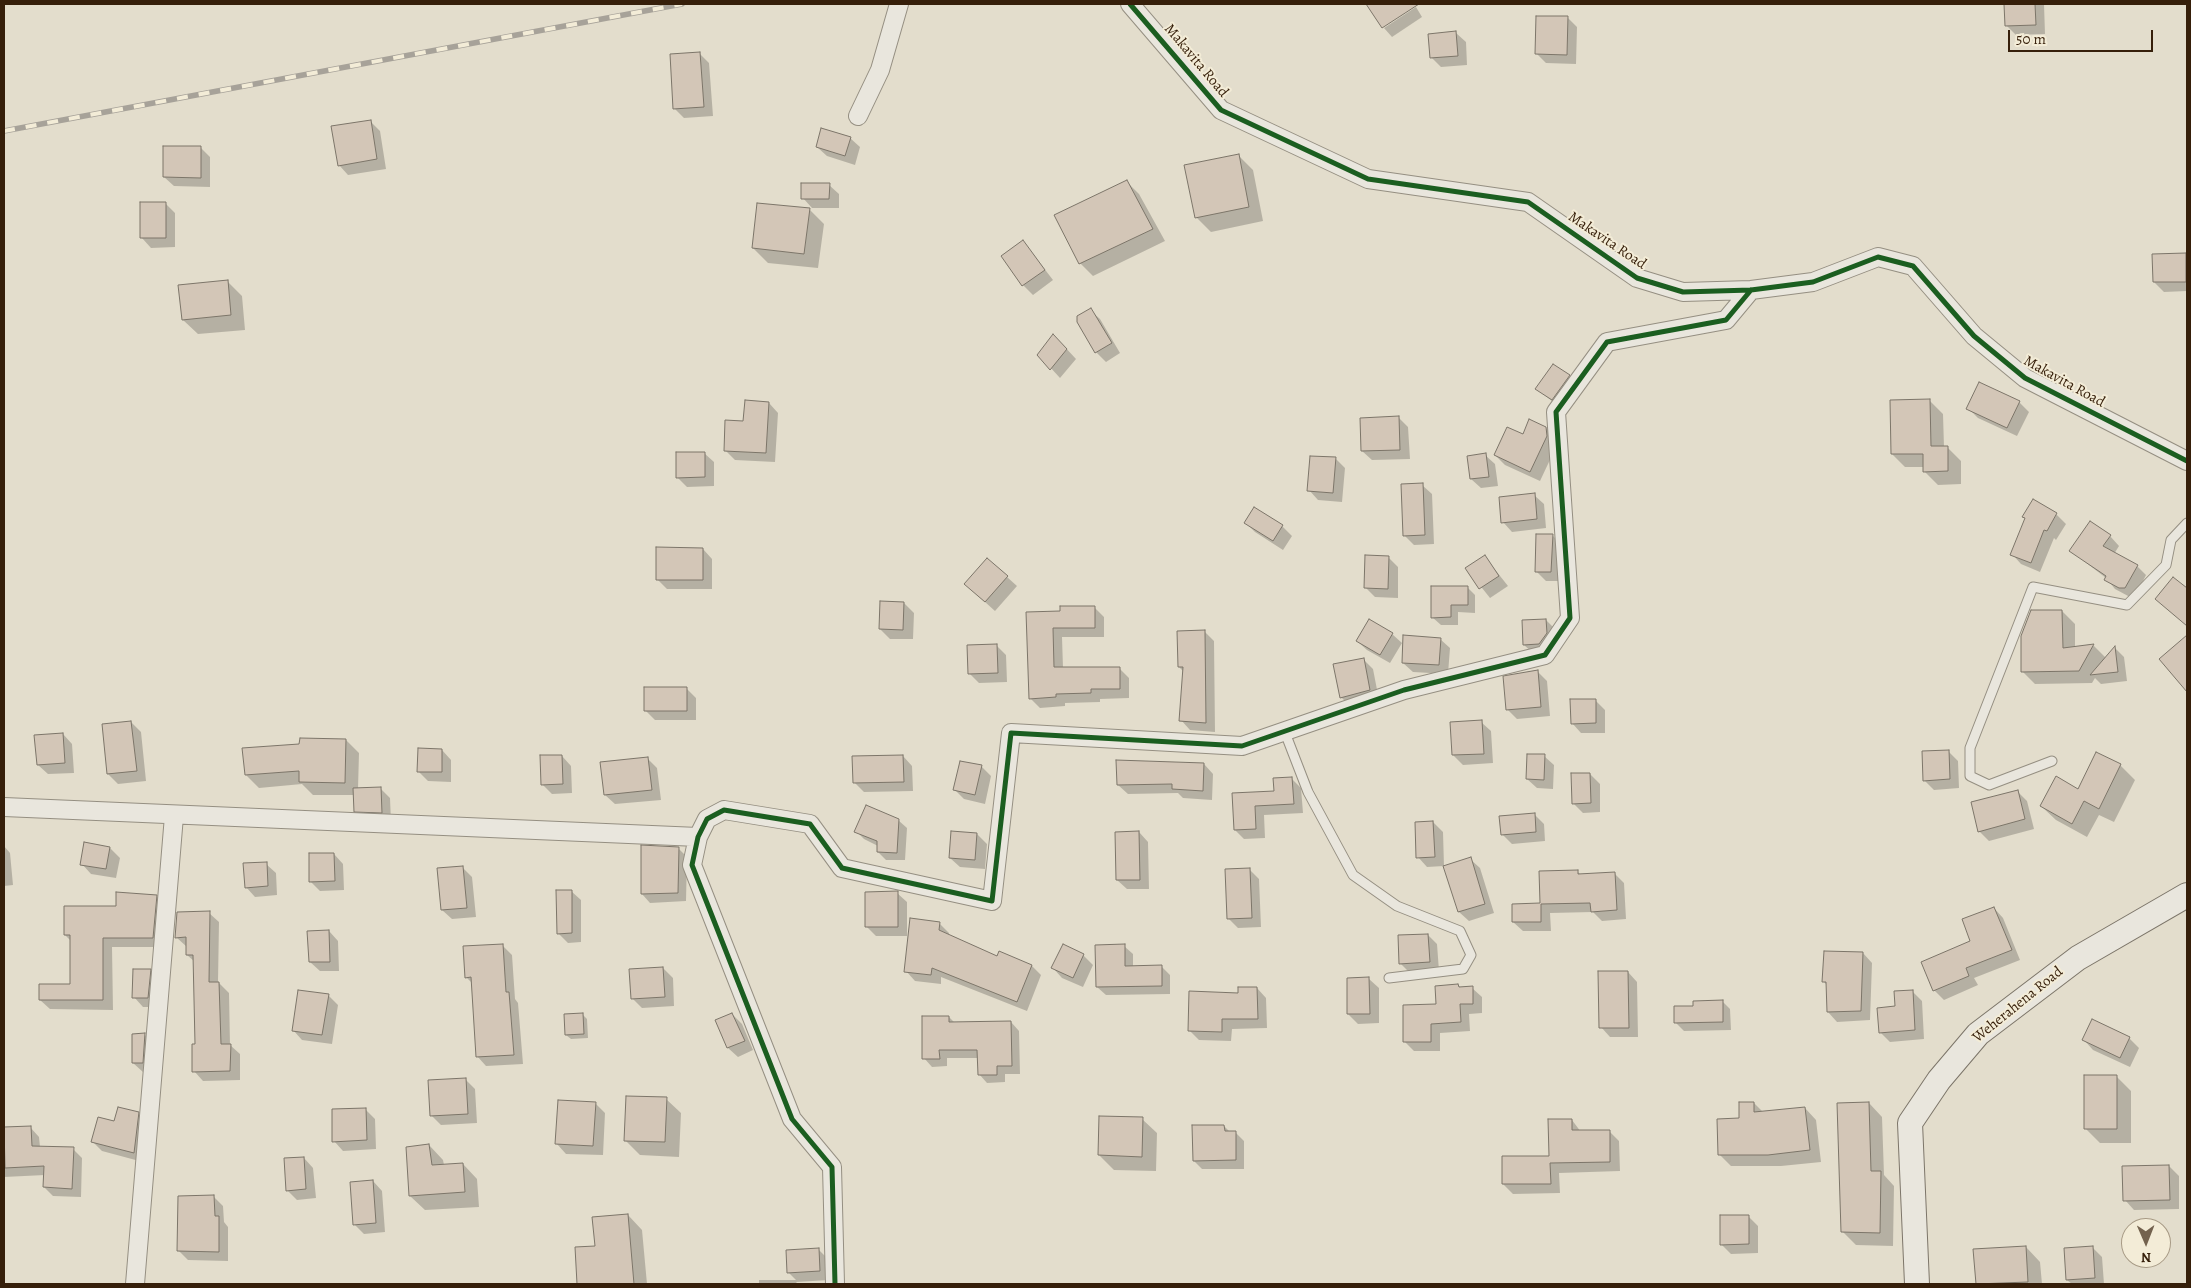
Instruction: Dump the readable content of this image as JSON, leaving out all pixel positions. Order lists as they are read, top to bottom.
{
  "streets": {
    "main road": ["Weherahena Road"],
    "street": ["Makavita Road"]
  },
  "scale_bar": "50 m",
  "north": "bottom"
}
